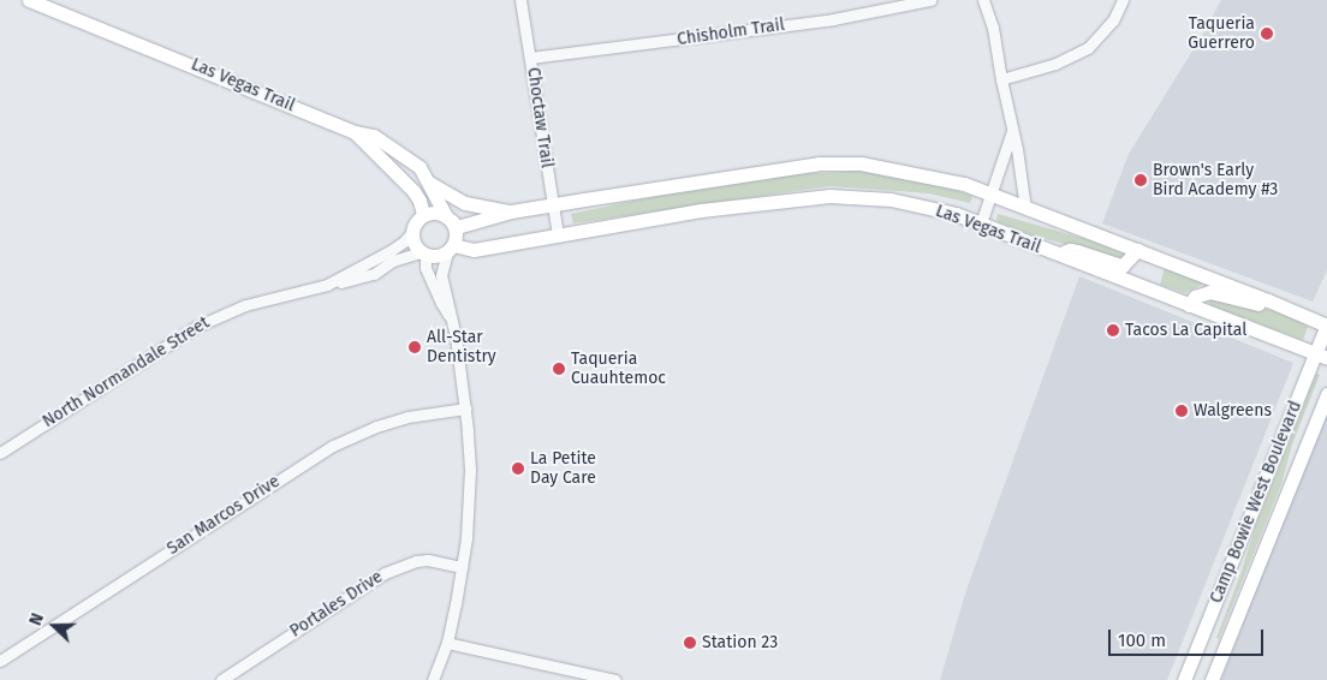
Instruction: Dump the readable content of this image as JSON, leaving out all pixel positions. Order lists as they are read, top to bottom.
{
  "streets": {
    "main road": ["Las Vegas Trail", "Camp Bowie West Boulevard"],
    "street": [
      "Chisholm Trail",
      "Choctaw Trail",
      "North Normandale Street",
      "San Marcos Drive",
      "Portales Drive"
    ]
  },
  "crossings": [
    ["Chisholm Trail", "Choctaw Trail"],
    ["Las Vegas Trail", "Choctaw Trail"],
    ["Las Vegas Trail", "North Normandale Street"],
    ["Las Vegas Trail", "Camp Bowie West Boulevard"]
  ],
  "places": [
    "Taqueria Guerrero",
    "Brown's Early Bird Academy #3",
    "Tacos La Capital",
    "All-Star Dentistry",
    "Taqueria Cuauhtemoc",
    "Walgreens",
    "La Petite Day Care",
    "Station 23"
  ],
  "scale_bar": "100 m",
  "north": "left"
}
